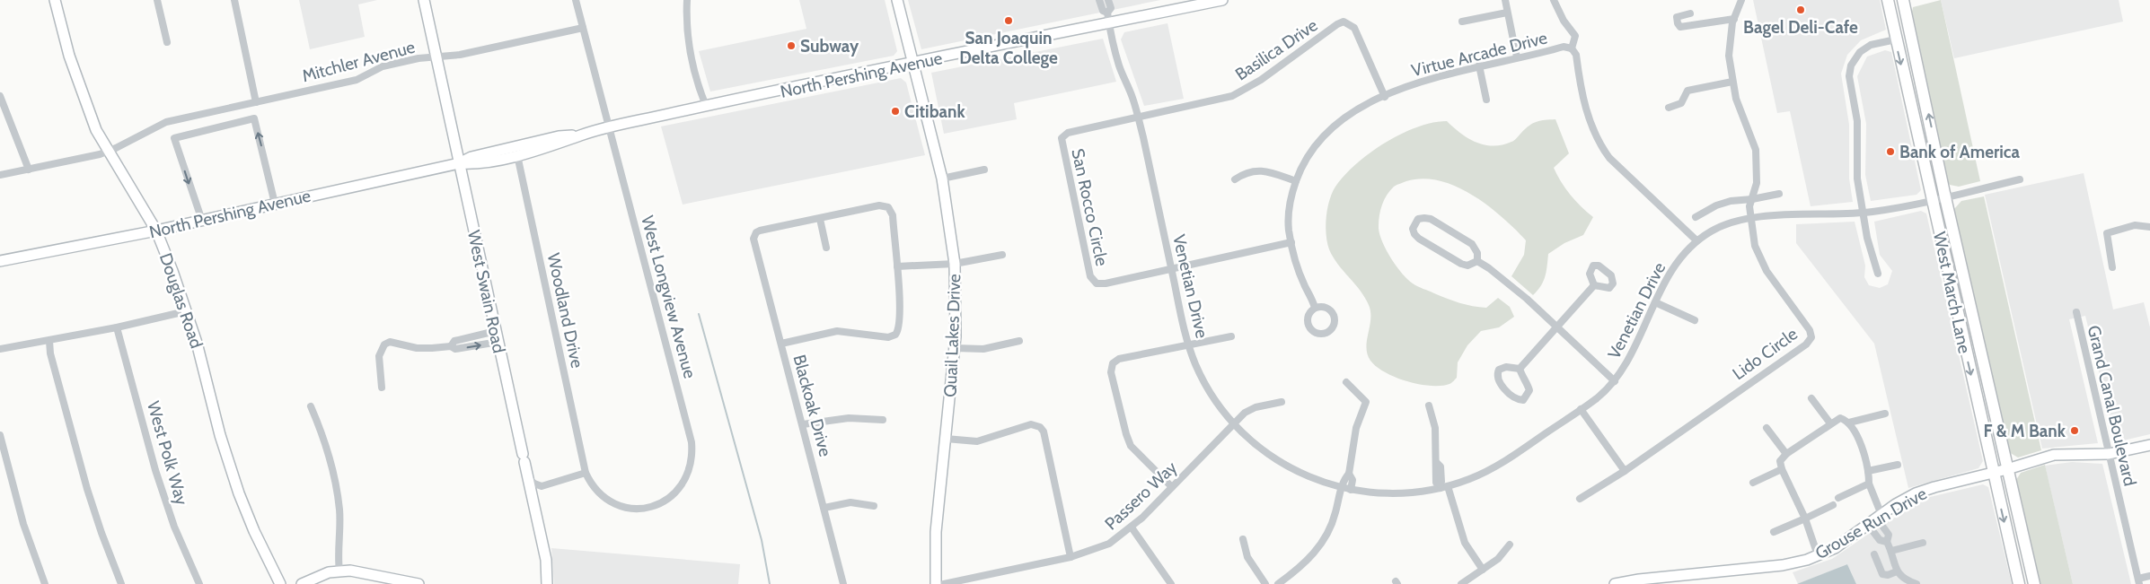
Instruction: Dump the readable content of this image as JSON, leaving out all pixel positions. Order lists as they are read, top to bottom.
{
  "streets": {
    "main road": [
      "North Pershing Avenue",
      "West Swain Road",
      "West March Lane",
      "Douglas Road",
      "Quail Lakes Drive",
      "Grouse Run Drive"
    ],
    "street": [
      "Basilica Drive",
      "Virtue Arcade Drive",
      "Mitchler Avenue",
      "San Rocco Circle",
      "Venetian Drive",
      "West Longview Avenue",
      "Woodland Drive",
      "Lido Circle",
      "Blackoak Drive",
      "Grand Canal Boulevard",
      "West Polk Way",
      "Passero Way"
    ]
  },
  "crossings": [
    ["Basilica Drive", "Virtue Arcade Drive"],
    ["Basilica Drive", "San Rocco Circle"],
    ["Basilica Drive", "Venetian Drive"],
    ["Mitchler Avenue", "West Swain Road"],
    ["Mitchler Avenue", "West Longview Avenue"],
    ["Mitchler Avenue", "Douglas Road"],
    ["North Pershing Avenue", "Venetian Drive"],
    ["North Pershing Avenue", "West Swain Road"],
    ["North Pershing Avenue", "West Longview Avenue"],
    ["North Pershing Avenue", "Douglas Road"],
    ["North Pershing Avenue", "Woodland Drive"],
    ["North Pershing Avenue", "Quail Lakes Drive"],
    ["San Rocco Circle", "Venetian Drive"],
    ["Venetian Drive", "West March Lane"],
    ["Venetian Drive", "Lido Circle"],
    ["Venetian Drive", "Passero Way"],
    ["West March Lane", "Grouse Run Drive"],
    ["West Longview Avenue", "Woodland Drive"],
    ["Grand Canal Boulevard", "Grouse Run Drive"]
  ],
  "places": [
    "Bagel Deli-Cafe",
    "San Joaquin Delta College",
    "Subway",
    "Citibank",
    "Bank of America",
    "F & M Bank"
  ]
}
